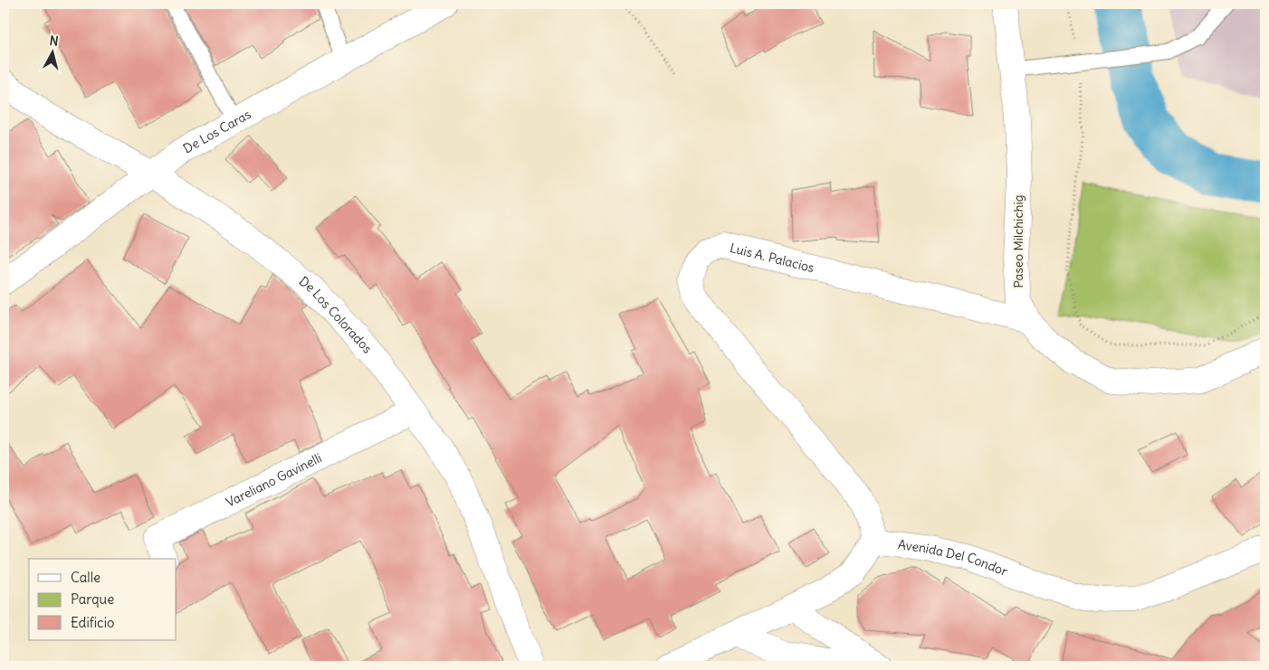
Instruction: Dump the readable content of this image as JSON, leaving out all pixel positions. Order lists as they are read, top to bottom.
{
  "streets": {
    "street": [
      "De Los Caras",
      "Paseo Milchichig",
      "Luis A. Palacios",
      "De Los Colorados",
      "Vareliano Gavinelli",
      "Avenida Del Condor"
    ]
  },
  "crossings": [
    ["De Los Caras", "De Los Colorados"],
    ["Paseo Milchichig", "Luis A. Palacios"],
    ["Luis A. Palacios", "Avenida Del Condor"],
    ["De Los Colorados", "Vareliano Gavinelli"]
  ],
  "legend": ["Calle", "Parque", "Edificio"],
  "north": "top"
}
